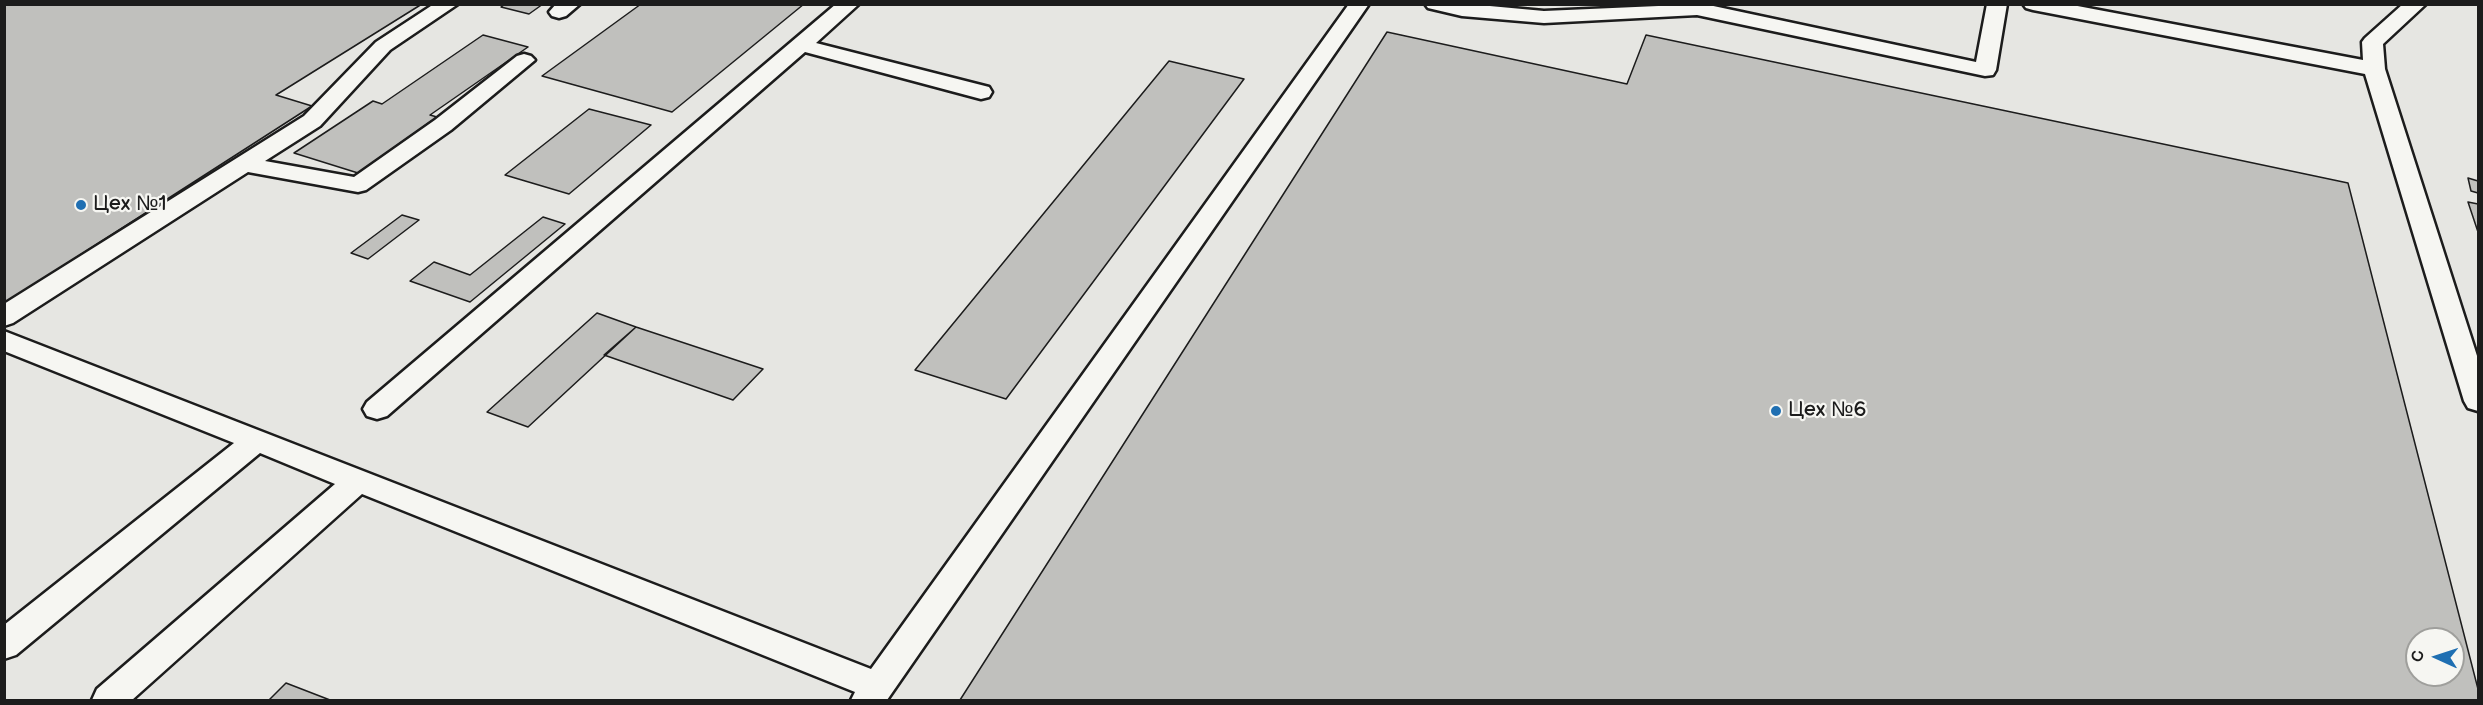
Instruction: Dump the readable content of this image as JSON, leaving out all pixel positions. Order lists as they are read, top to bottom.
{
  "places": ["Цех №1", "Цех №6"],
  "north": "left"
}
